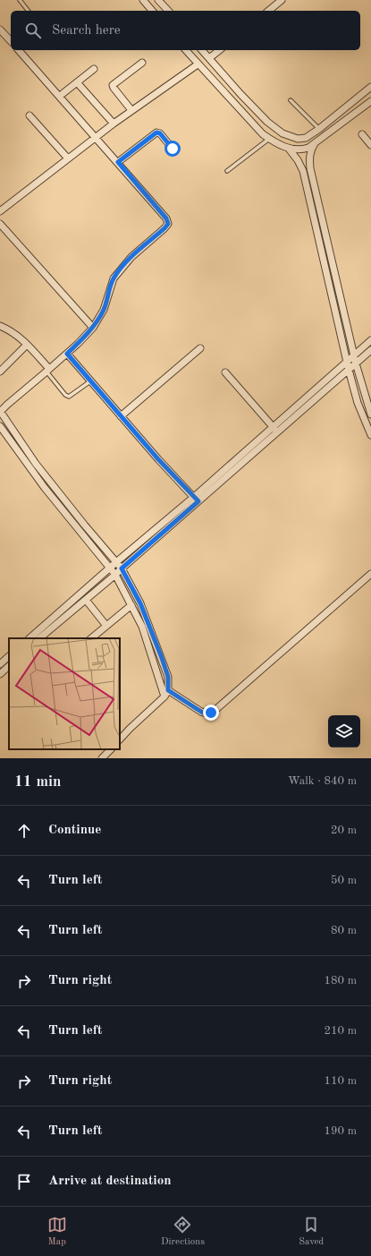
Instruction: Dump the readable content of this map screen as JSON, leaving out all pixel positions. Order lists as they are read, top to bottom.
{
  "page": {
    "search": "Search here",
    "heading": ["11 min", "Walk · 840 m"],
    "list": [
      ["Continue", "20 m"],
      ["Turn left", "50 m"],
      ["Turn left", "80 m"],
      ["Turn right", "180 m"],
      ["Turn left", "210 m"],
      ["Turn right", "110 m"],
      ["Turn left", "190 m"],
      "Arrive at destination"
    ],
    "nav": ["Map", "Directions", "Saved"]
  }
}
